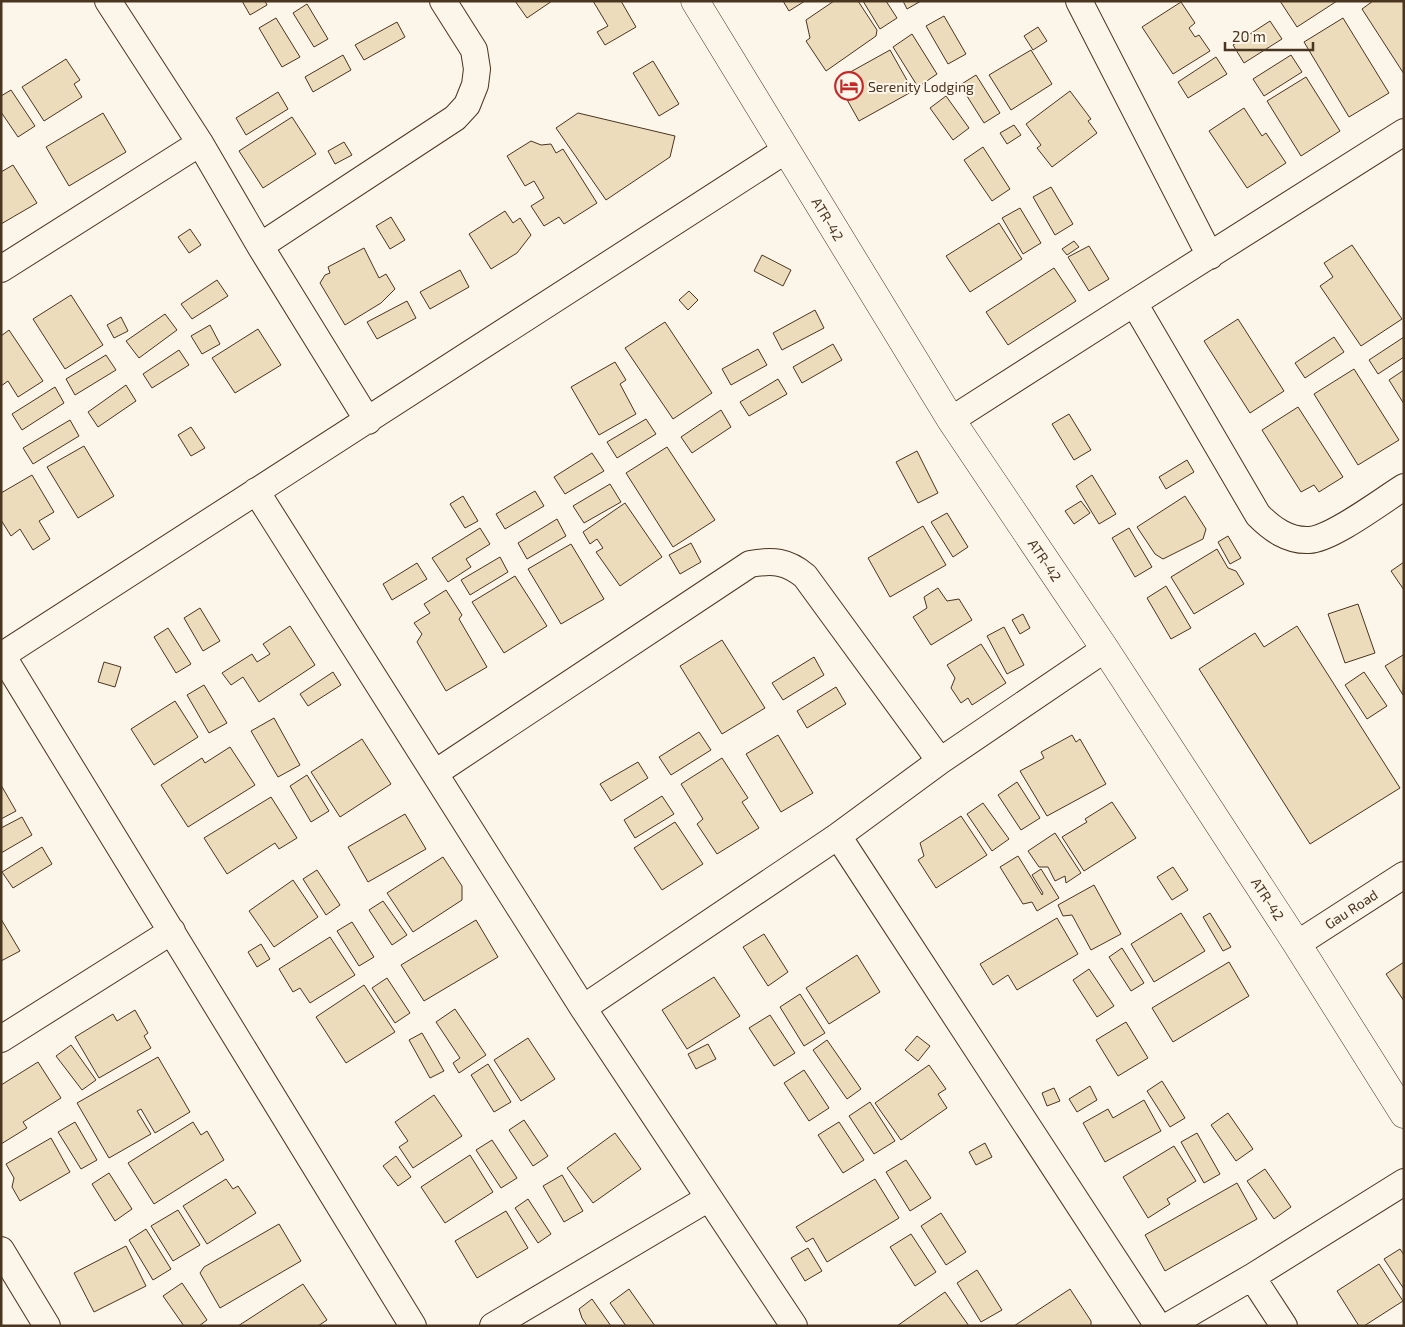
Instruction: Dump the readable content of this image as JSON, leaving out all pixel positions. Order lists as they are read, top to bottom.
{
  "streets": {
    "street": ["ATR-42", "Gau Road"]
  },
  "crossings": [
    ["ATR-42", "Gau Road"]
  ],
  "places": {
    "hotel": ["Serenity Lodging"]
  },
  "scale_bar": "20 m"
}
